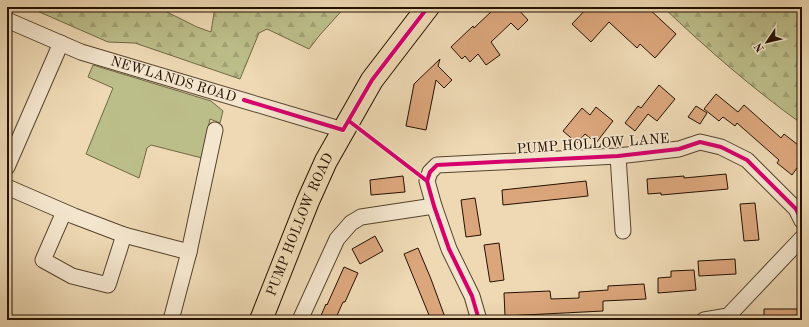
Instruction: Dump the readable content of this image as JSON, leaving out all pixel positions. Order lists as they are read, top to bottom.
{
  "streets": {
    "main road": ["PUMP HOLLOW ROAD"],
    "street": ["NEWLANDS ROAD", "PUMP HOLLOW LANE"]
  },
  "crossings": [
    ["NEWLANDS ROAD", "PUMP HOLLOW ROAD"]
  ],
  "north": "bottom left"
}
